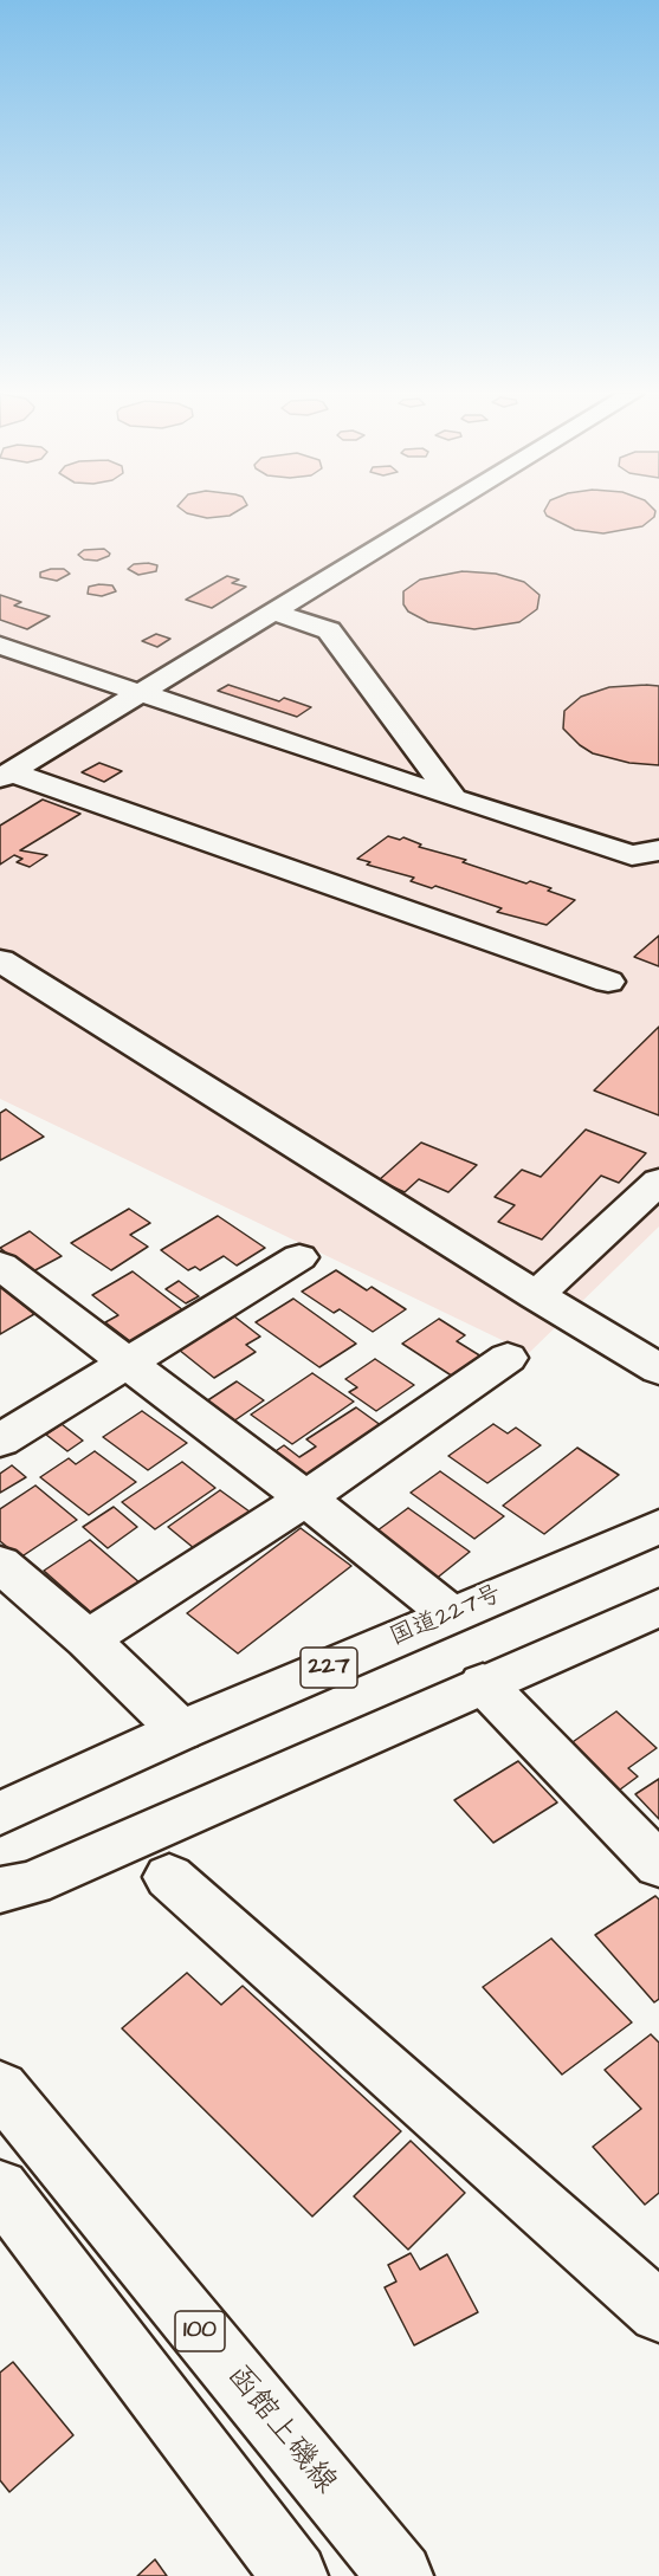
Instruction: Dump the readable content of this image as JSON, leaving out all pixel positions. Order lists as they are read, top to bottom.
{
  "streets": {
    "main road": [
      "国道227号",
      "227",
      "100",
      "函館上磯線"
    ]
  }
}
